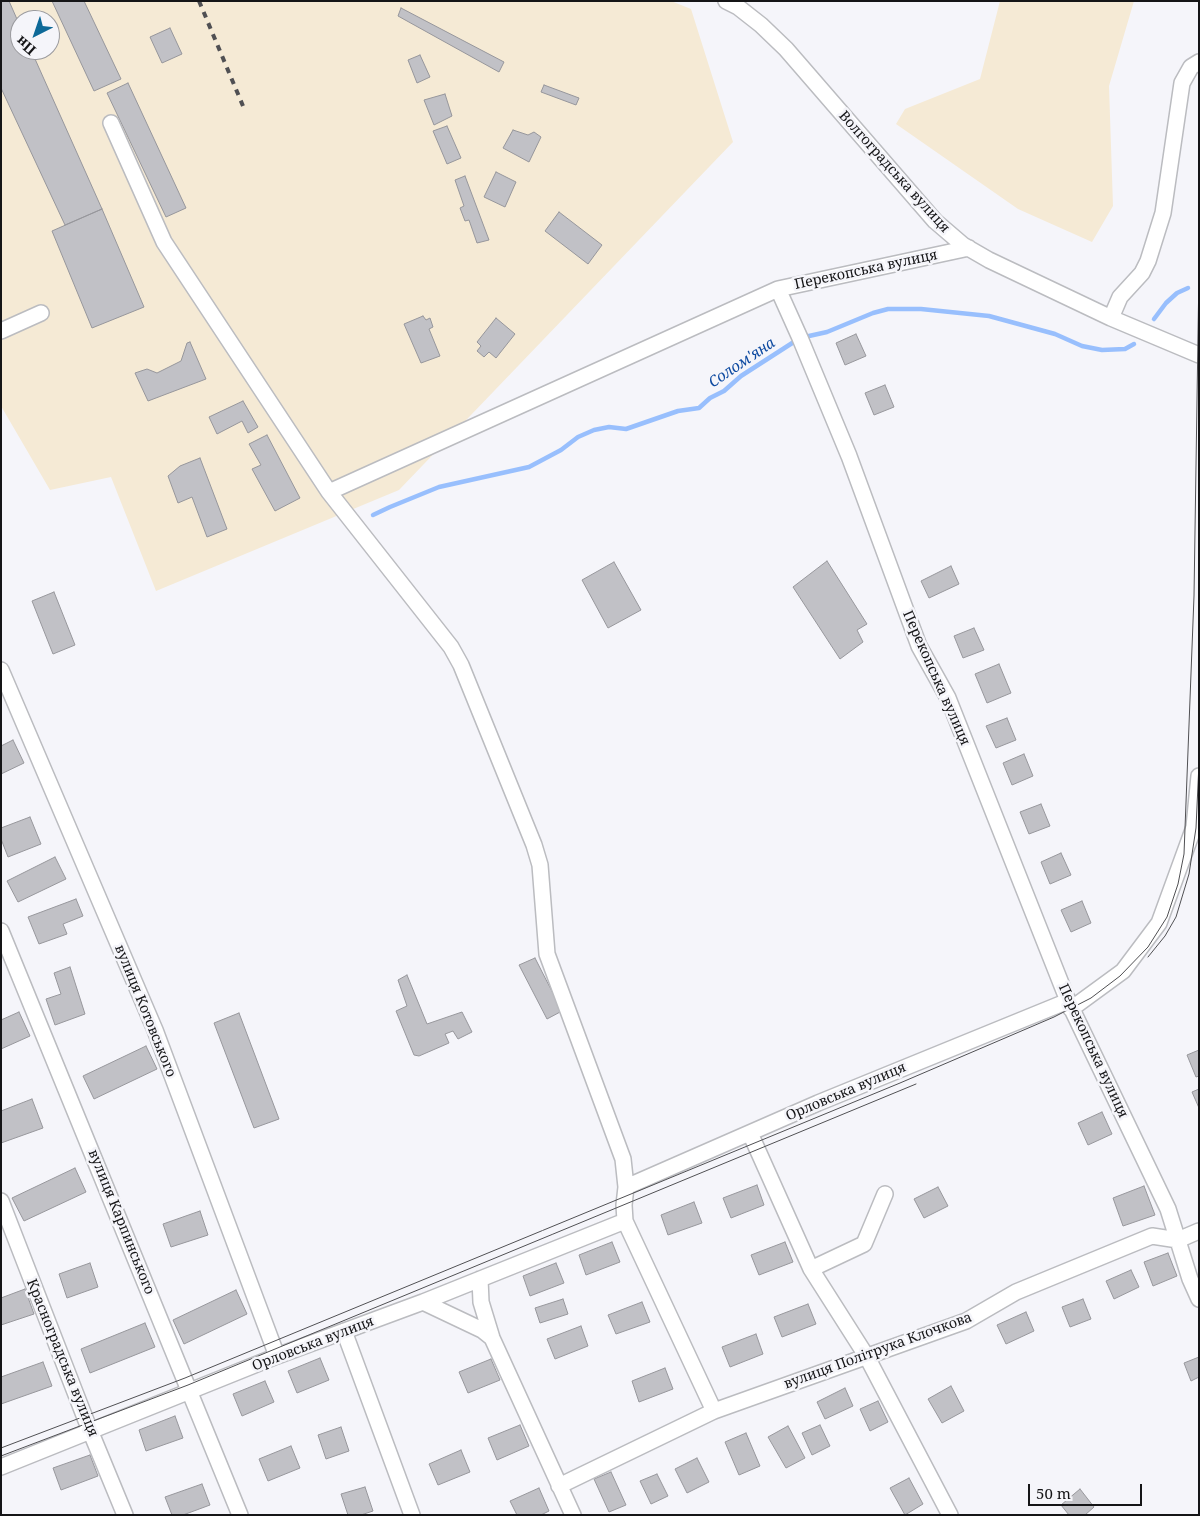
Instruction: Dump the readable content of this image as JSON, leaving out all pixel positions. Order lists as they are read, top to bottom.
{
  "streets": {
    "street": [
      "Волгоградська вулиця",
      "Перекопська вулиця",
      "вулиця Котовського",
      "Орловська вулиця",
      "вулиця Карпинського",
      "вулиця Політрука Клочкова",
      "Красноградська вулиця"
    ]
  },
  "crossings": [
    ["Волгоградська вулиця", "Перекопська вулиця"],
    ["Перекопська вулиця", "Орловська вулиця"],
    ["Перекопська вулиця", "вулиця Політрука Клочкова"],
    ["вулиця Котовського", "Орловська вулиця"],
    ["Орловська вулиця", "вулиця Карпинського"],
    ["Орловська вулиця", "Красноградська вулиця"]
  ],
  "water": ["Солом'яна"],
  "scale_bar": "50 m",
  "north": "bottom left"
}
